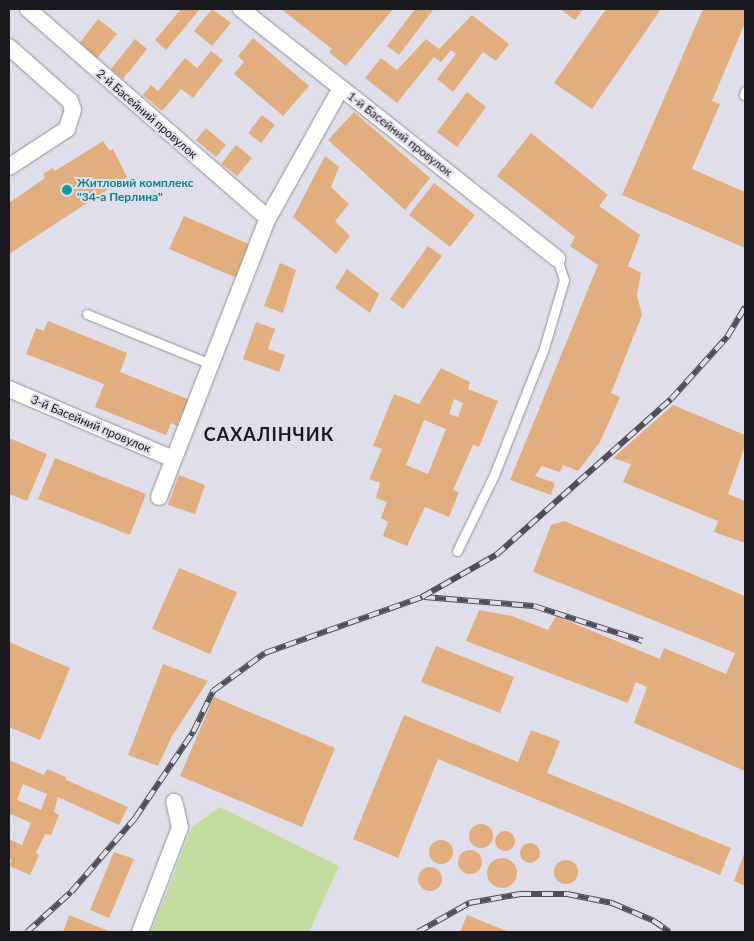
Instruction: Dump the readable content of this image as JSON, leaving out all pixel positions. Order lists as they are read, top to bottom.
{
  "streets": {
    "street": ["2-й Басейний провулок", "1-й Басейний провулок", "3-й Басейний провулок"]
  },
  "districts": ["САХАЛІНЧИК"],
  "places": ["Житловий комплекс \"34-а Перлина\""]
}
